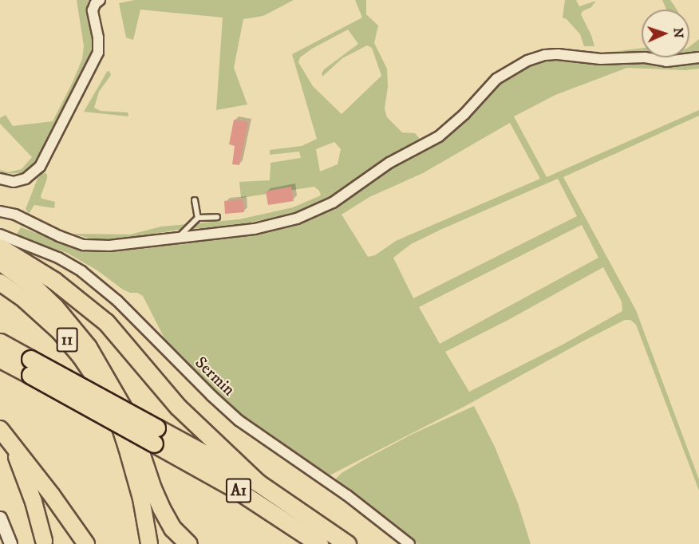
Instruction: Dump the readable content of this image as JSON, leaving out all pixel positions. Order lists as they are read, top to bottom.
{
  "streets": {
    "highway": ["11", "A1"],
    "street": ["Sermin"]
  },
  "north": "right"
}
